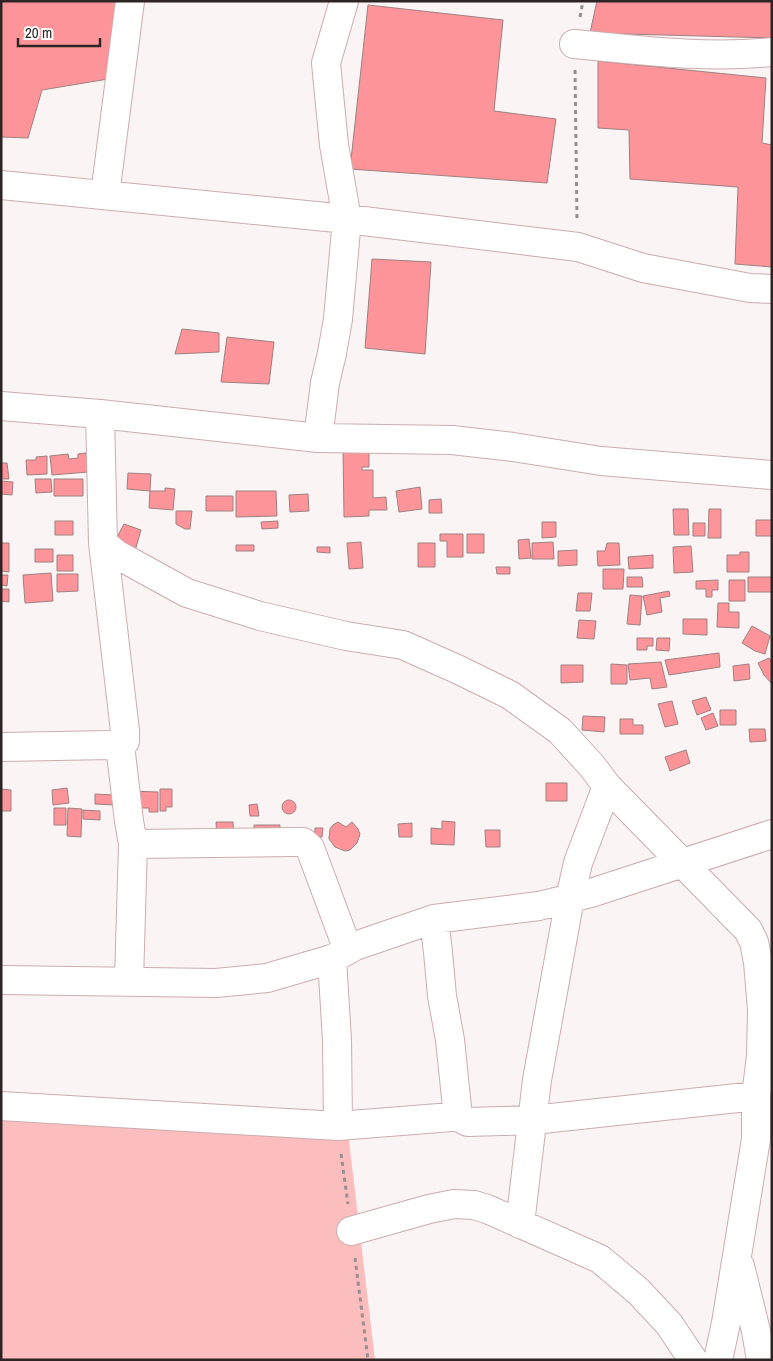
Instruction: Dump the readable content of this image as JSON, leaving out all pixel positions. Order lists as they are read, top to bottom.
{
  "scale_bar": "20 m"
}
